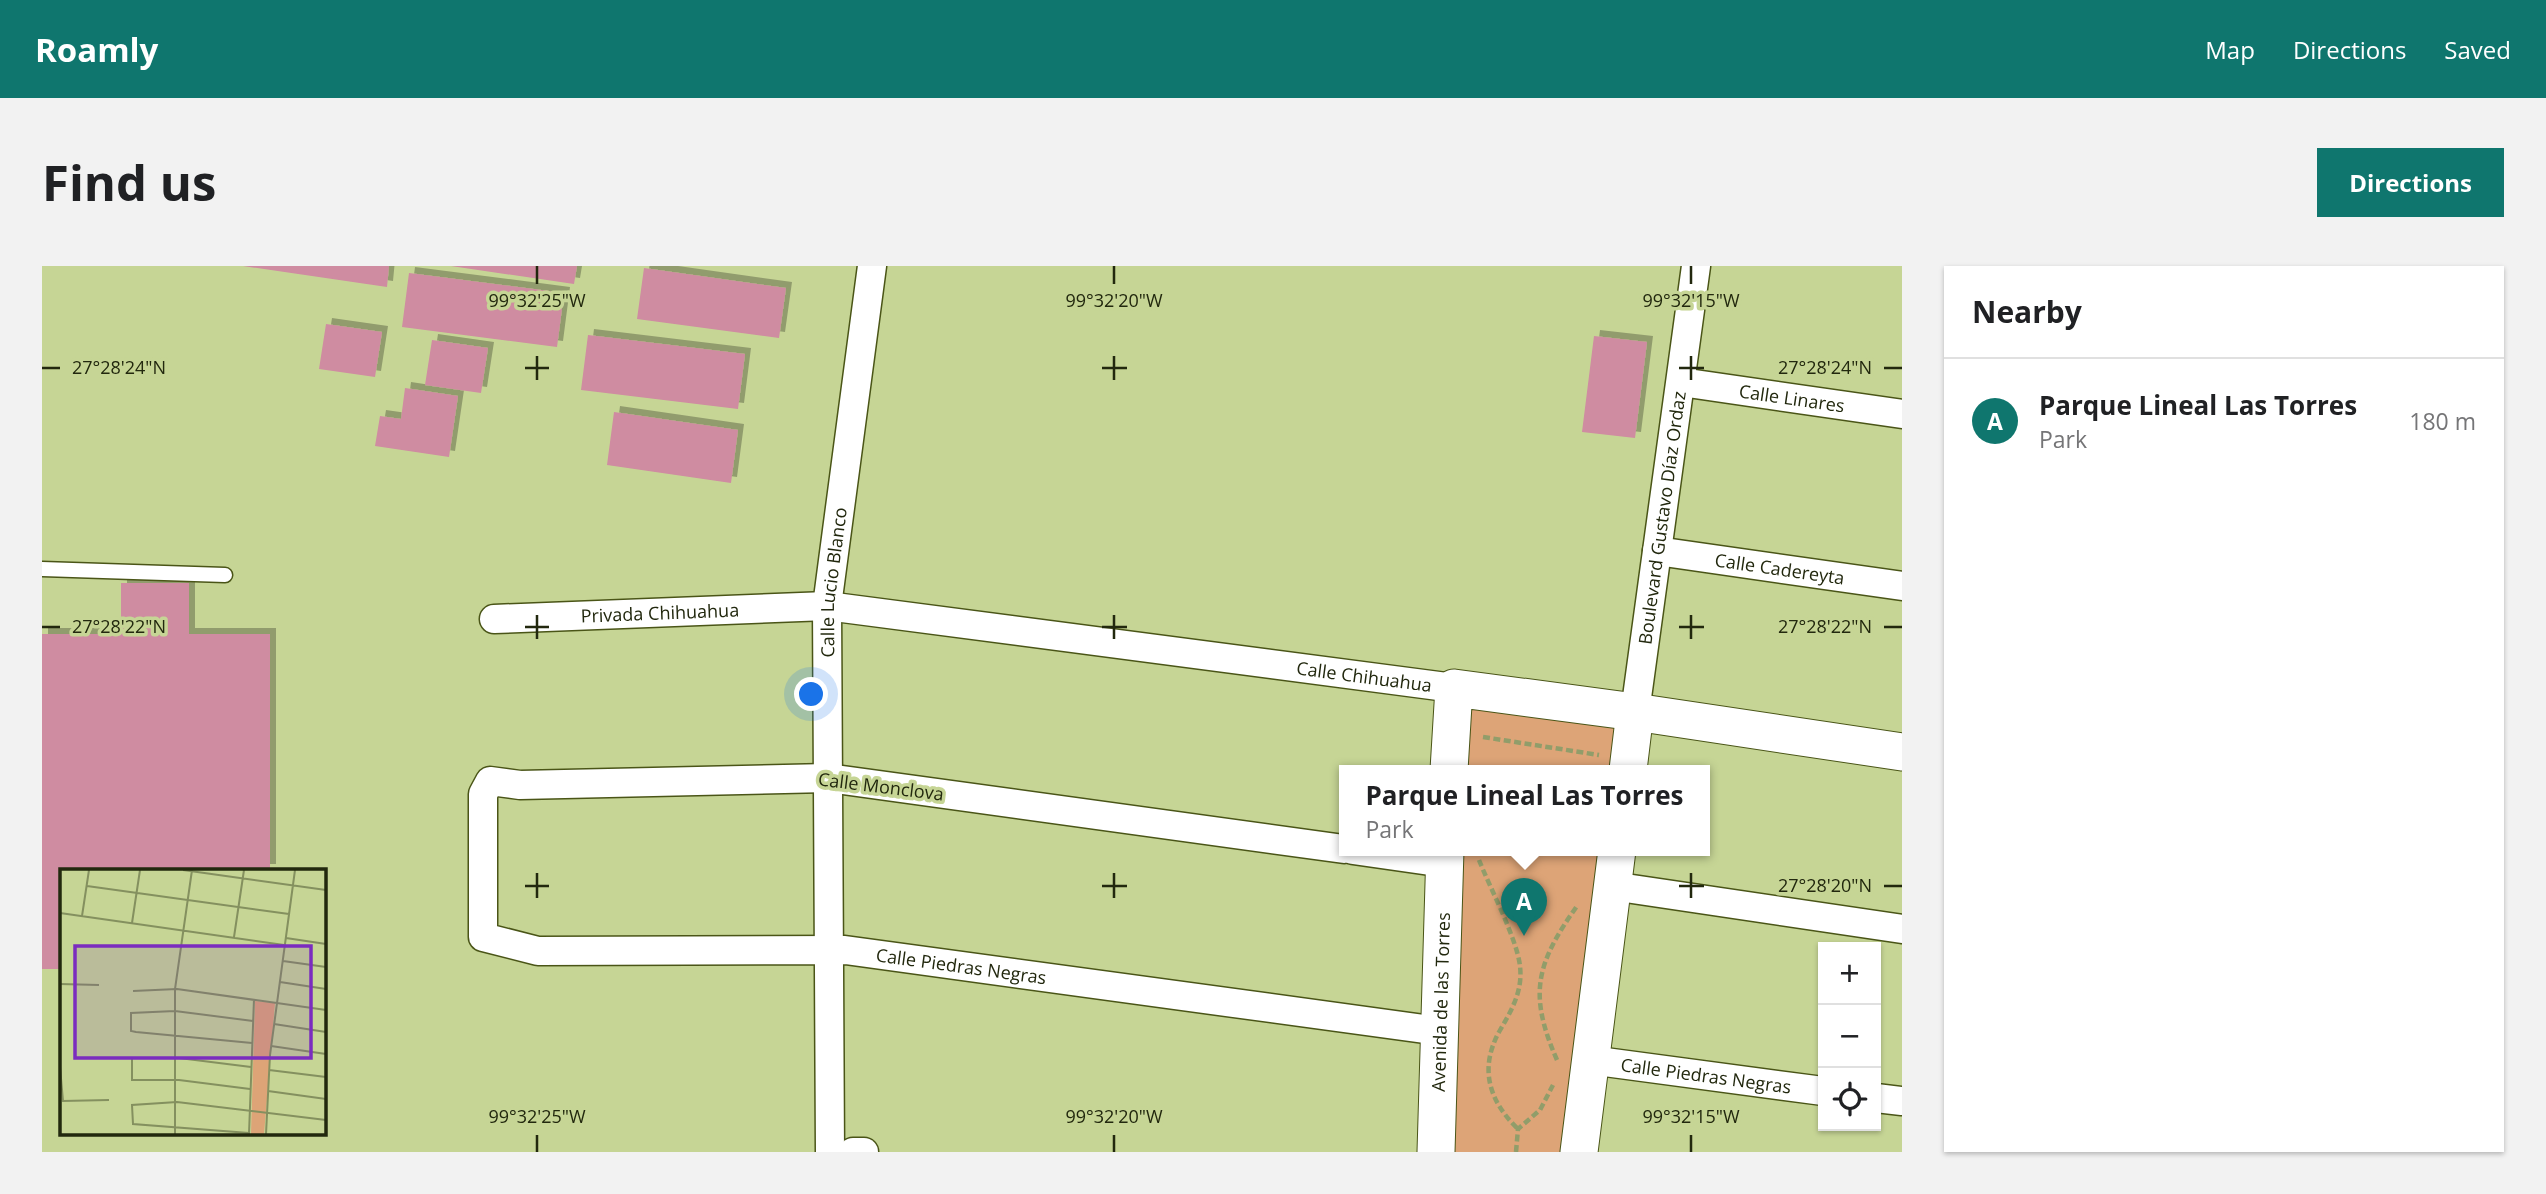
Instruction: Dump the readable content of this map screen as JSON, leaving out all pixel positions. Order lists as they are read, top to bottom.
{
  "streets": {
    "street": [
      "Calle Linares",
      "Boulevard Gustavo Díaz Ordaz",
      "Calle Cadereyta",
      "Calle Lucio Blanco",
      "Privada Chihuahua",
      "Calle Chihuahua",
      "Calle Monclova",
      "Calle Piedras Negras",
      "Avenida de las Torres"
    ]
  },
  "crossings": [
    ["Calle Linares", "Boulevard Gustavo Díaz Ordaz"],
    ["Boulevard Gustavo Díaz Ordaz", "Calle Cadereyta"],
    ["Boulevard Gustavo Díaz Ordaz", "Calle Chihuahua"],
    ["Calle Lucio Blanco", "Privada Chihuahua"],
    ["Calle Lucio Blanco", "Calle Chihuahua"],
    ["Calle Lucio Blanco", "Calle Monclova"],
    ["Calle Lucio Blanco", "Calle Piedras Negras"],
    ["Privada Chihuahua", "Calle Chihuahua"],
    ["Calle Monclova", "Calle Piedras Negras"],
    ["Calle Piedras Negras", "Avenida de las Torres"]
  ],
  "page": {
    "header": "Roamly",
    "nav": ["Map", "Directions", "Saved"],
    "buttons": "Directions",
    "title": "Find us",
    "heading": "Nearby",
    "list": [
      {
        "mark": "A",
        "name": "Parque Lineal Las Torres",
        "note": "Park",
        "value": "180 m"
      }
    ],
    "popup": ["Parque Lineal Las Torres", "Park"],
    "pins": "A",
    "map_buttons": ["+", "−"]
  },
  "coordinates": [
    "99°32'25\"W",
    "99°32'20\"W",
    "99°32'15\"W",
    "27°28'24\"N",
    "27°28'22\"N",
    "27°28'20\"N"
  ]
}
